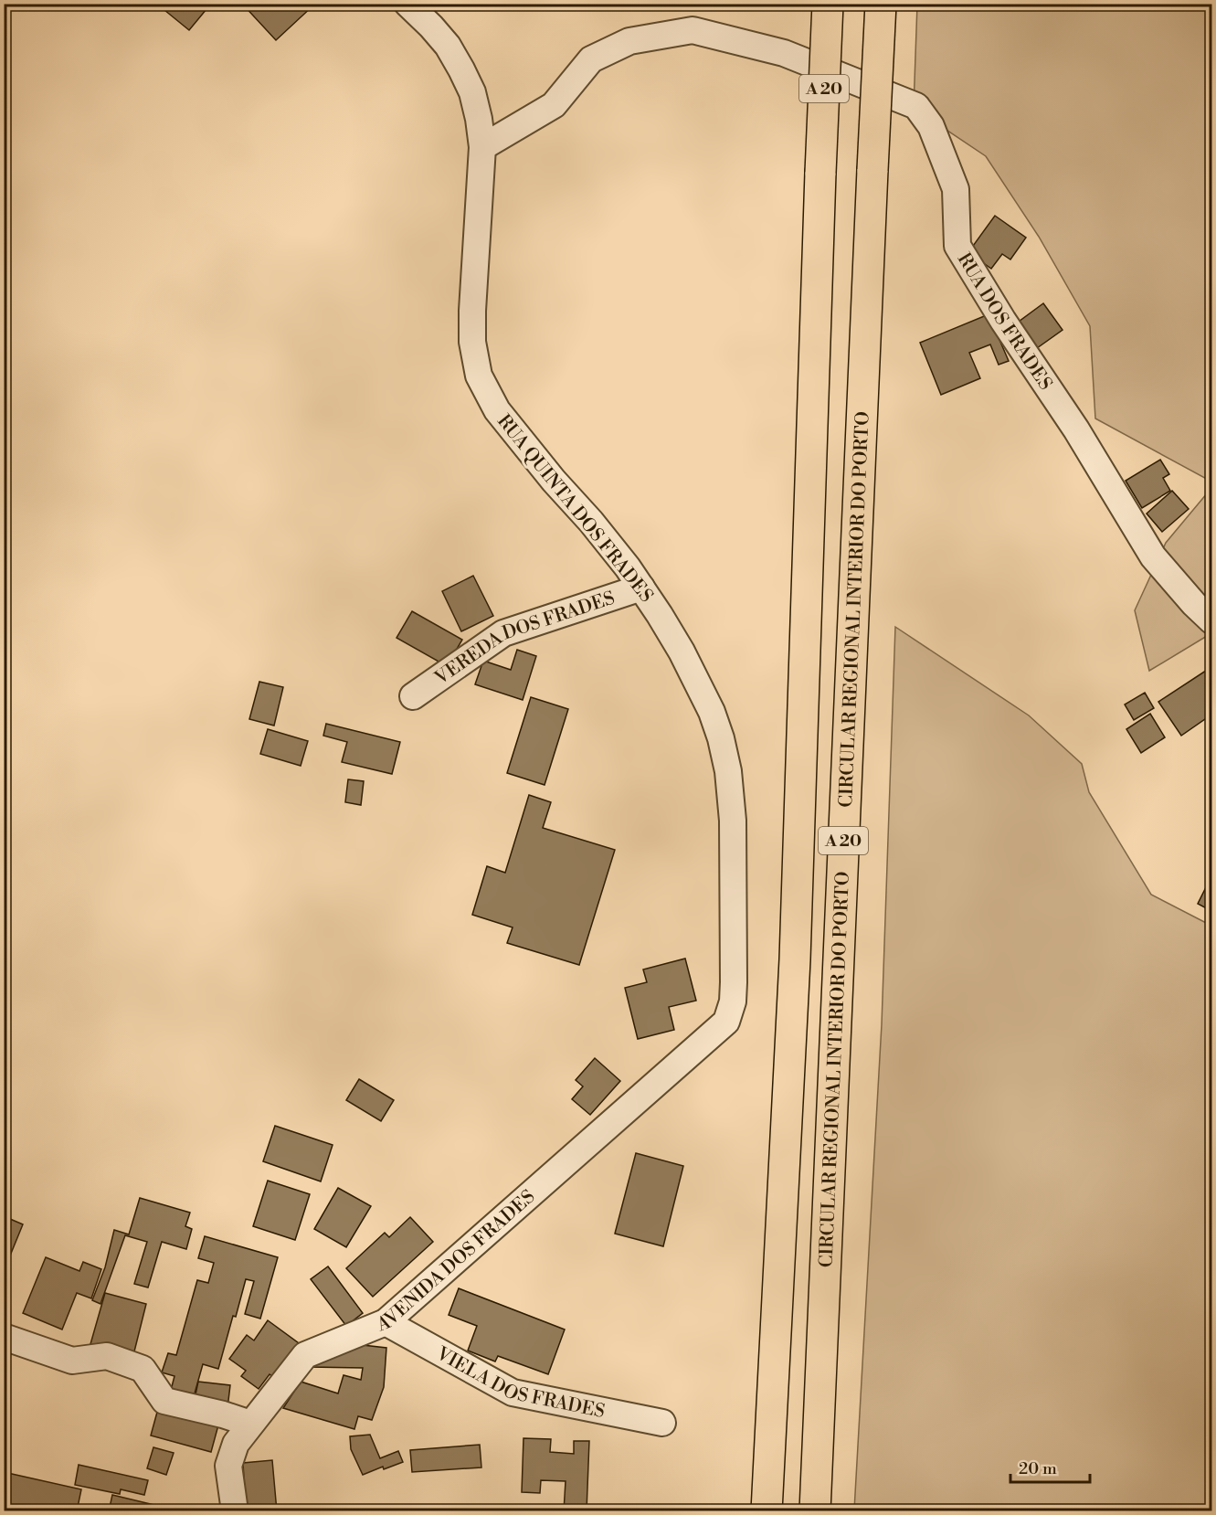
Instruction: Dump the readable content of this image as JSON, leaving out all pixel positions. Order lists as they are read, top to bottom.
{
  "streets": {
    "highway": ["A 20", "CIRCULAR REGIONAL INTERIOR DO PORTO"],
    "street": [
      "RUA DOS FRADES",
      "RUA QUINTA DOS FRADES",
      "VEREDA DOS FRADES",
      "AVENIDA DOS FRADES",
      "VIELA DOS FRADES"
    ]
  },
  "crossings": [
    ["RUA DOS FRADES", "RUA QUINTA DOS FRADES"],
    ["RUA QUINTA DOS FRADES", "VEREDA DOS FRADES"],
    ["RUA QUINTA DOS FRADES", "AVENIDA DOS FRADES"],
    ["AVENIDA DOS FRADES", "VIELA DOS FRADES"]
  ],
  "scale_bar": "20 m"
}
